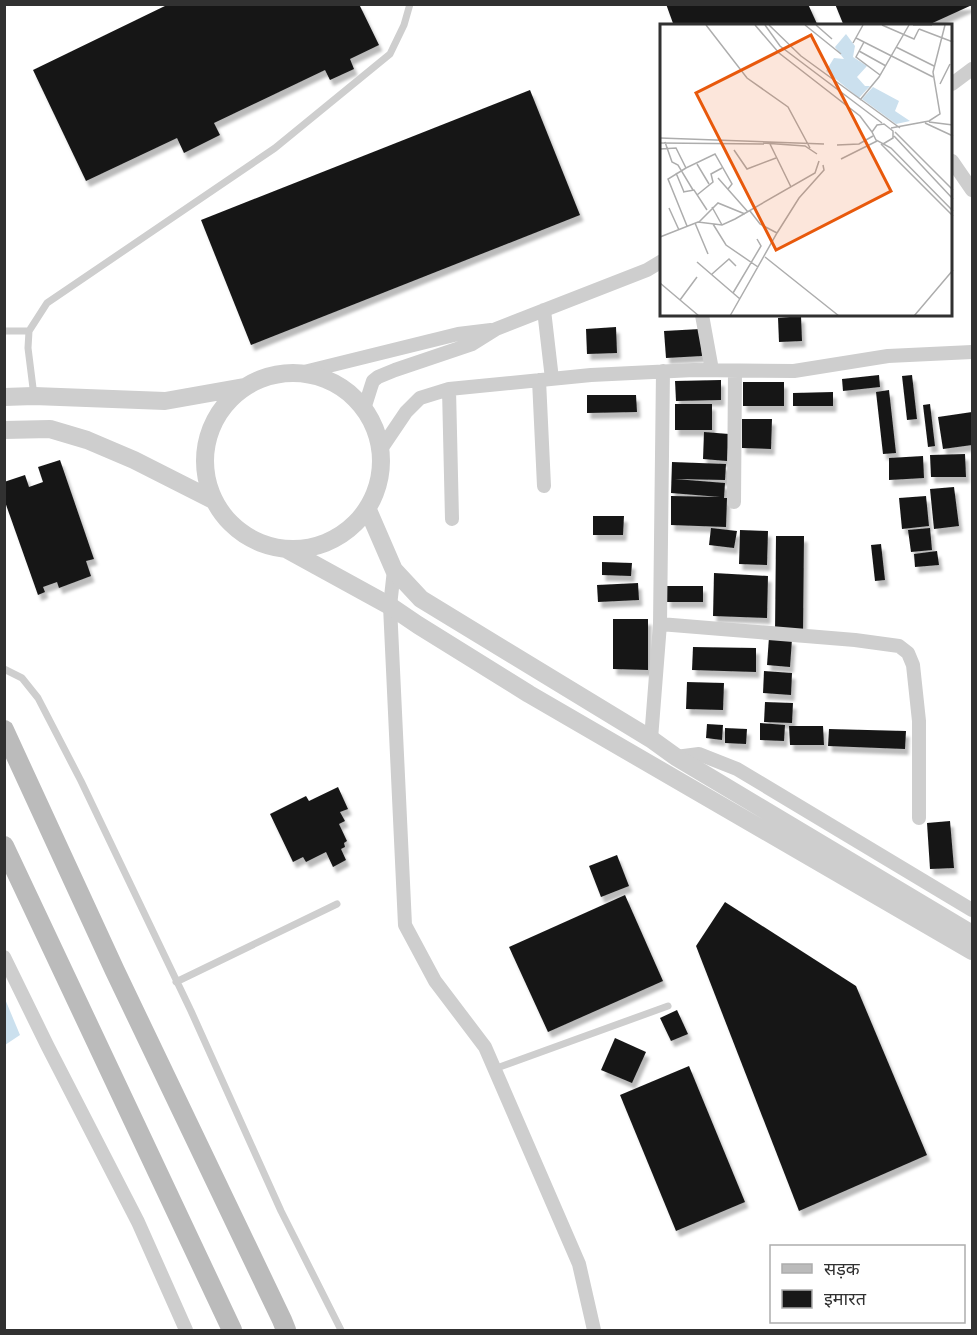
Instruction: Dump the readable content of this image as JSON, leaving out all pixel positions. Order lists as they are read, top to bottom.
{
  "legend": ["सड़क", "इमारत"]
}
